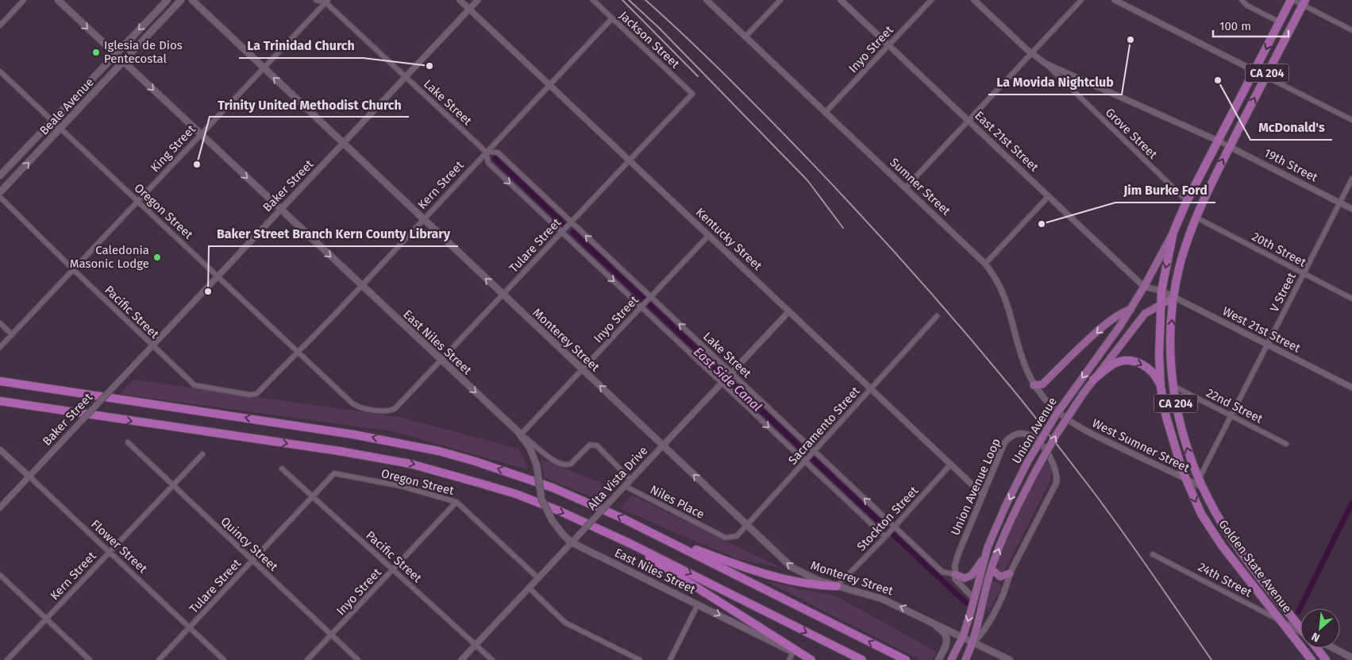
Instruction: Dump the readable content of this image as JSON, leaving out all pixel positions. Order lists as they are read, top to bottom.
{
  "streets": {
    "highway": ["CA 204", "Golden State Avenue"],
    "main road": [
      "Beale Avenue",
      "Monterey Street",
      "East Niles Street",
      "Union Avenue",
      "24th Street"
    ],
    "street": [
      "Jackson Street",
      "Inyo Street",
      "Lake Street",
      "Grove Street",
      "East 21st Street",
      "King Street",
      "19th Street",
      "Kern Street",
      "Baker Street",
      "Sumner Street",
      "Oregon Street",
      "Kentucky Street",
      "Tulare Street",
      "20th Street",
      "V Street",
      "Pacific Street",
      "West 21st Street",
      "22nd Street",
      "Sacramento Street",
      "West Sumner Street",
      "Alta Vista Drive",
      "Union Avenue Loop",
      "Niles Place",
      "Stockton Street",
      "Quincy Street",
      "Flower Street"
    ]
  },
  "crossings": [
    ["Jackson Street", "Kern Street"],
    ["Jackson Street", "Tulare Street"],
    ["Inyo Street", "Lake Street"],
    ["Inyo Street", "East 21st Street"],
    ["Inyo Street", "Sumner Street"],
    ["Inyo Street", "Oregon Street"],
    ["Inyo Street", "Kentucky Street"],
    ["Inyo Street", "Pacific Street"],
    ["Inyo Street", "Monterey Street"],
    ["Inyo Street", "East Niles Street"],
    ["Inyo Street", "Quincy Street"],
    ["CA 204", "19th Street"],
    ["CA 204", "Golden State Avenue"],
    ["Lake Street", "King Street"],
    ["Lake Street", "Kern Street"],
    ["Lake Street", "Baker Street"],
    ["Lake Street", "Tulare Street"],
    ["Lake Street", "Sacramento Street"],
    ["Lake Street", "Alta Vista Drive"],
    ["Lake Street", "Union Avenue Loop"],
    ["Lake Street", "Stockton Street"],
    ["Beale Avenue", "Oregon Street"],
    ["Beale Avenue", "East Niles Street"],
    ["Grove Street", "Golden State Avenue"],
    ["East 21st Street", "West 21st Street"],
    ["East 21st Street", "Union Avenue"],
    ["East 21st Street", "Golden State Avenue"],
    ["King Street", "Oregon Street"],
    ["King Street", "Pacific Street"],
    ["King Street", "Monterey Street"],
    ["King Street", "East Niles Street"],
    ["19th Street", "V Street"],
    ["19th Street", "Golden State Avenue"],
    ["Kern Street", "Oregon Street"],
    ["Kern Street", "Kentucky Street"],
    ["Kern Street", "Pacific Street"],
    ["Kern Street", "Monterey Street"],
    ["Kern Street", "East Niles Street"],
    ["Kern Street", "Quincy Street"],
    ["Kern Street", "Flower Street"],
    ["Baker Street", "Oregon Street"],
    ["Baker Street", "Kentucky Street"],
    ["Baker Street", "Pacific Street"],
    ["Baker Street", "Monterey Street"],
    ["Baker Street", "East Niles Street"],
    ["Baker Street", "Flower Street"],
    ["Sumner Street", "West Sumner Street"],
    ["Oregon Street", "Tulare Street"],
    ["Oregon Street", "Alta Vista Drive"],
    ["Kentucky Street", "Tulare Street"],
    ["Kentucky Street", "Sacramento Street"],
    ["Kentucky Street", "Alta Vista Drive"],
    ["Kentucky Street", "Union Avenue Loop"],
    ["Kentucky Street", "Stockton Street"],
    ["Tulare Street", "Pacific Street"],
    ["Tulare Street", "Monterey Street"],
    ["Tulare Street", "East Niles Street"],
    ["Tulare Street", "Quincy Street"],
    ["Tulare Street", "Flower Street"],
    ["20th Street", "V Street"],
    ["20th Street", "Golden State Avenue"],
    ["V Street", "West 21st Street"],
    ["V Street", "22nd Street"],
    ["V Street", "Golden State Avenue"],
    ["Pacific Street", "Alta Vista Drive"],
    ["West 21st Street", "Union Avenue"],
    ["West 21st Street", "Golden State Avenue"],
    ["Monterey Street", "Sacramento Street"],
    ["Monterey Street", "Union Avenue"],
    ["Monterey Street", "Alta Vista Drive"],
    ["Monterey Street", "Stockton Street"],
    ["East Niles Street", "Alta Vista Drive"],
    ["22nd Street", "Golden State Avenue"],
    ["Sacramento Street", "Niles Place"],
    ["Union Avenue", "Union Avenue Loop"],
    ["Union Avenue", "Golden State Avenue"],
    ["West Sumner Street", "Golden State Avenue"],
    ["Alta Vista Drive", "Niles Place"],
    ["Golden State Avenue", "24th Street"]
  ],
  "one_way": ["Monterey Street", "East Niles Street"],
  "water": ["East Side Canal"],
  "places": [
    "La Movida Nightclub",
    "Iglesia de Dios Pentecostal",
    "La Trinidad Church",
    "McDonald's",
    "Trinity United Methodist Church",
    "Jim Burke Ford",
    "Caledonia Masonic Lodge",
    "Baker Street Branch Kern County Library"
  ],
  "scale_bar": "100 m",
  "north": "bottom left"
}
